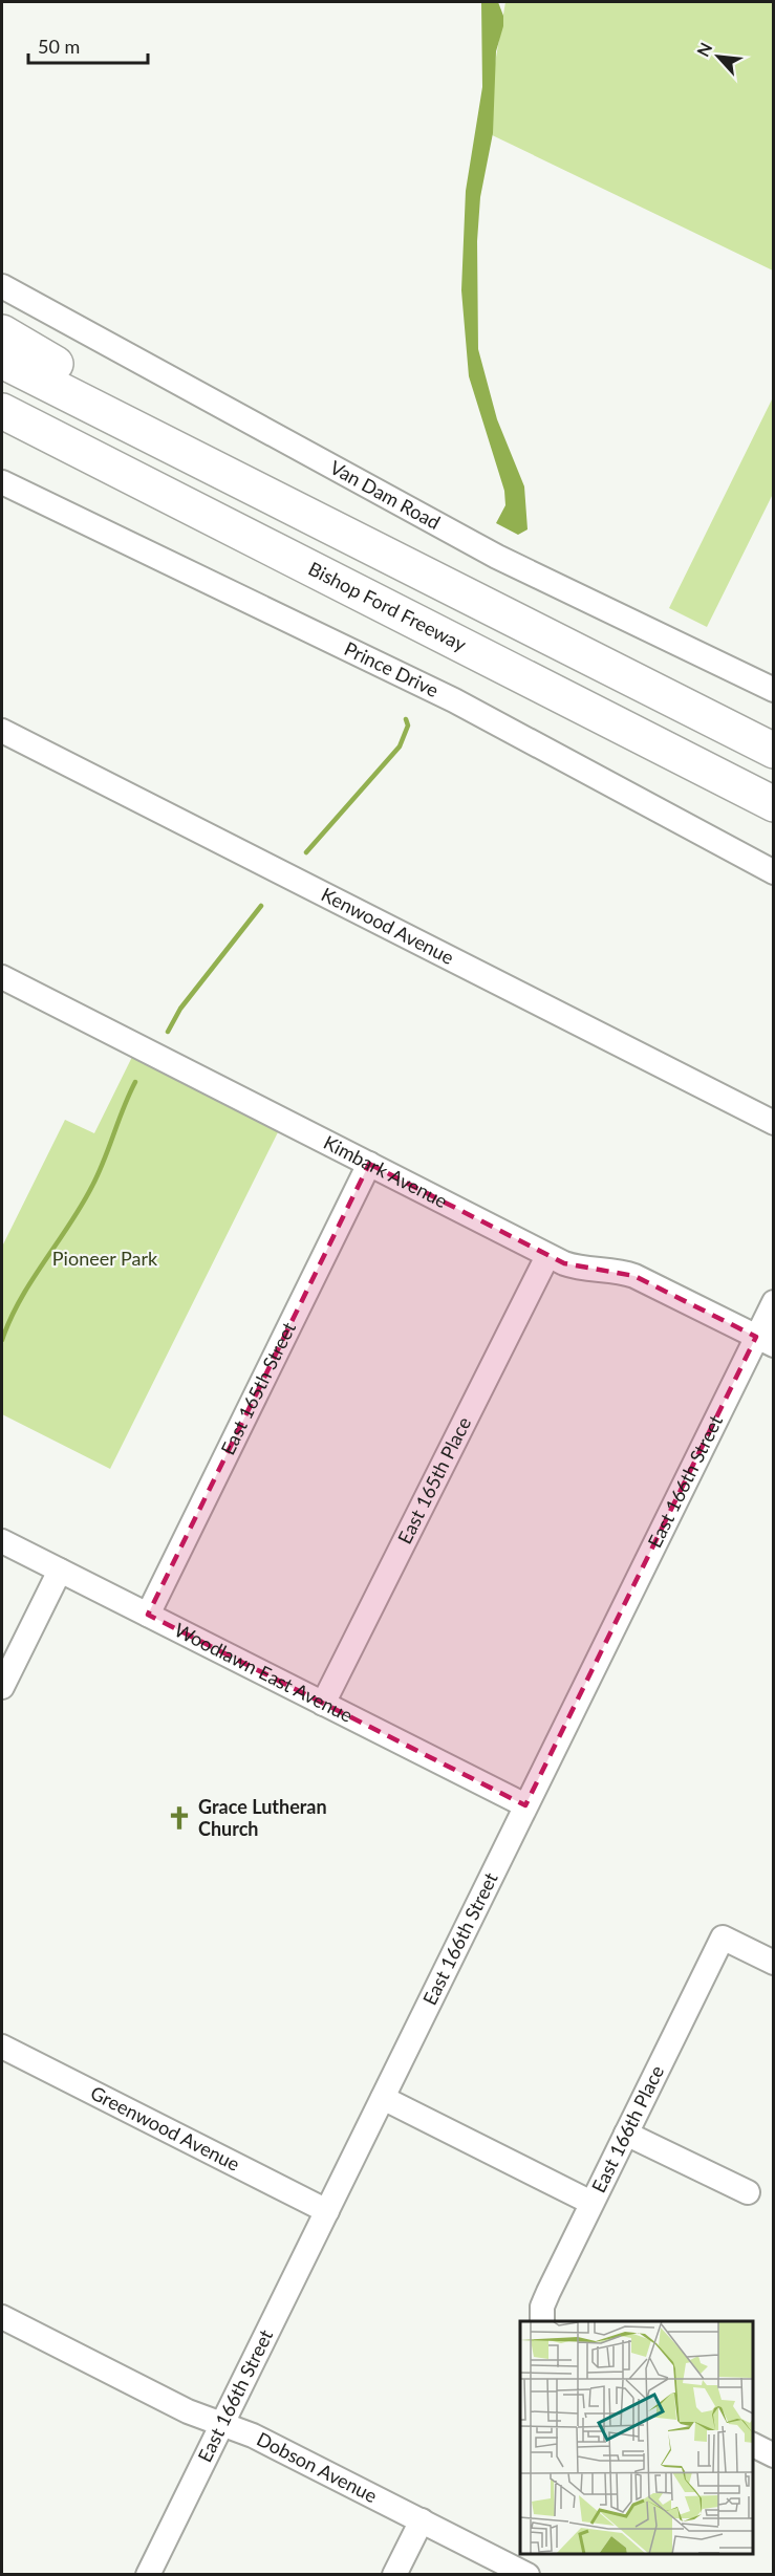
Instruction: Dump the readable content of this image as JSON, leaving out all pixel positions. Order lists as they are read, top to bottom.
{
  "streets": {
    "highway": ["Bishop Ford Freeway"],
    "street": [
      "Van Dam Road",
      "Prince Drive",
      "Kenwood Avenue",
      "Kimbark Avenue",
      "East 165th Street",
      "East 165th Place",
      "East 166th Street",
      "Woodlawn East Avenue",
      "Greenwood Avenue",
      "East 166th Place",
      "Dobson Avenue"
    ]
  },
  "crossings": [
    ["Kimbark Avenue", "East 165th Street"],
    ["Kimbark Avenue", "East 165th Place"],
    ["Kimbark Avenue", "East 166th Street"],
    ["East 165th Street", "Woodlawn East Avenue"],
    ["East 165th Place", "Woodlawn East Avenue"],
    ["East 166th Street", "Woodlawn East Avenue"],
    ["East 166th Street", "Greenwood Avenue"],
    ["East 166th Street", "Dobson Avenue"]
  ],
  "parks": ["Pioneer Park"],
  "places": {
    "church": ["Grace Lutheran Church"]
  },
  "scale_bar": "50 m",
  "north": "top left"
}
